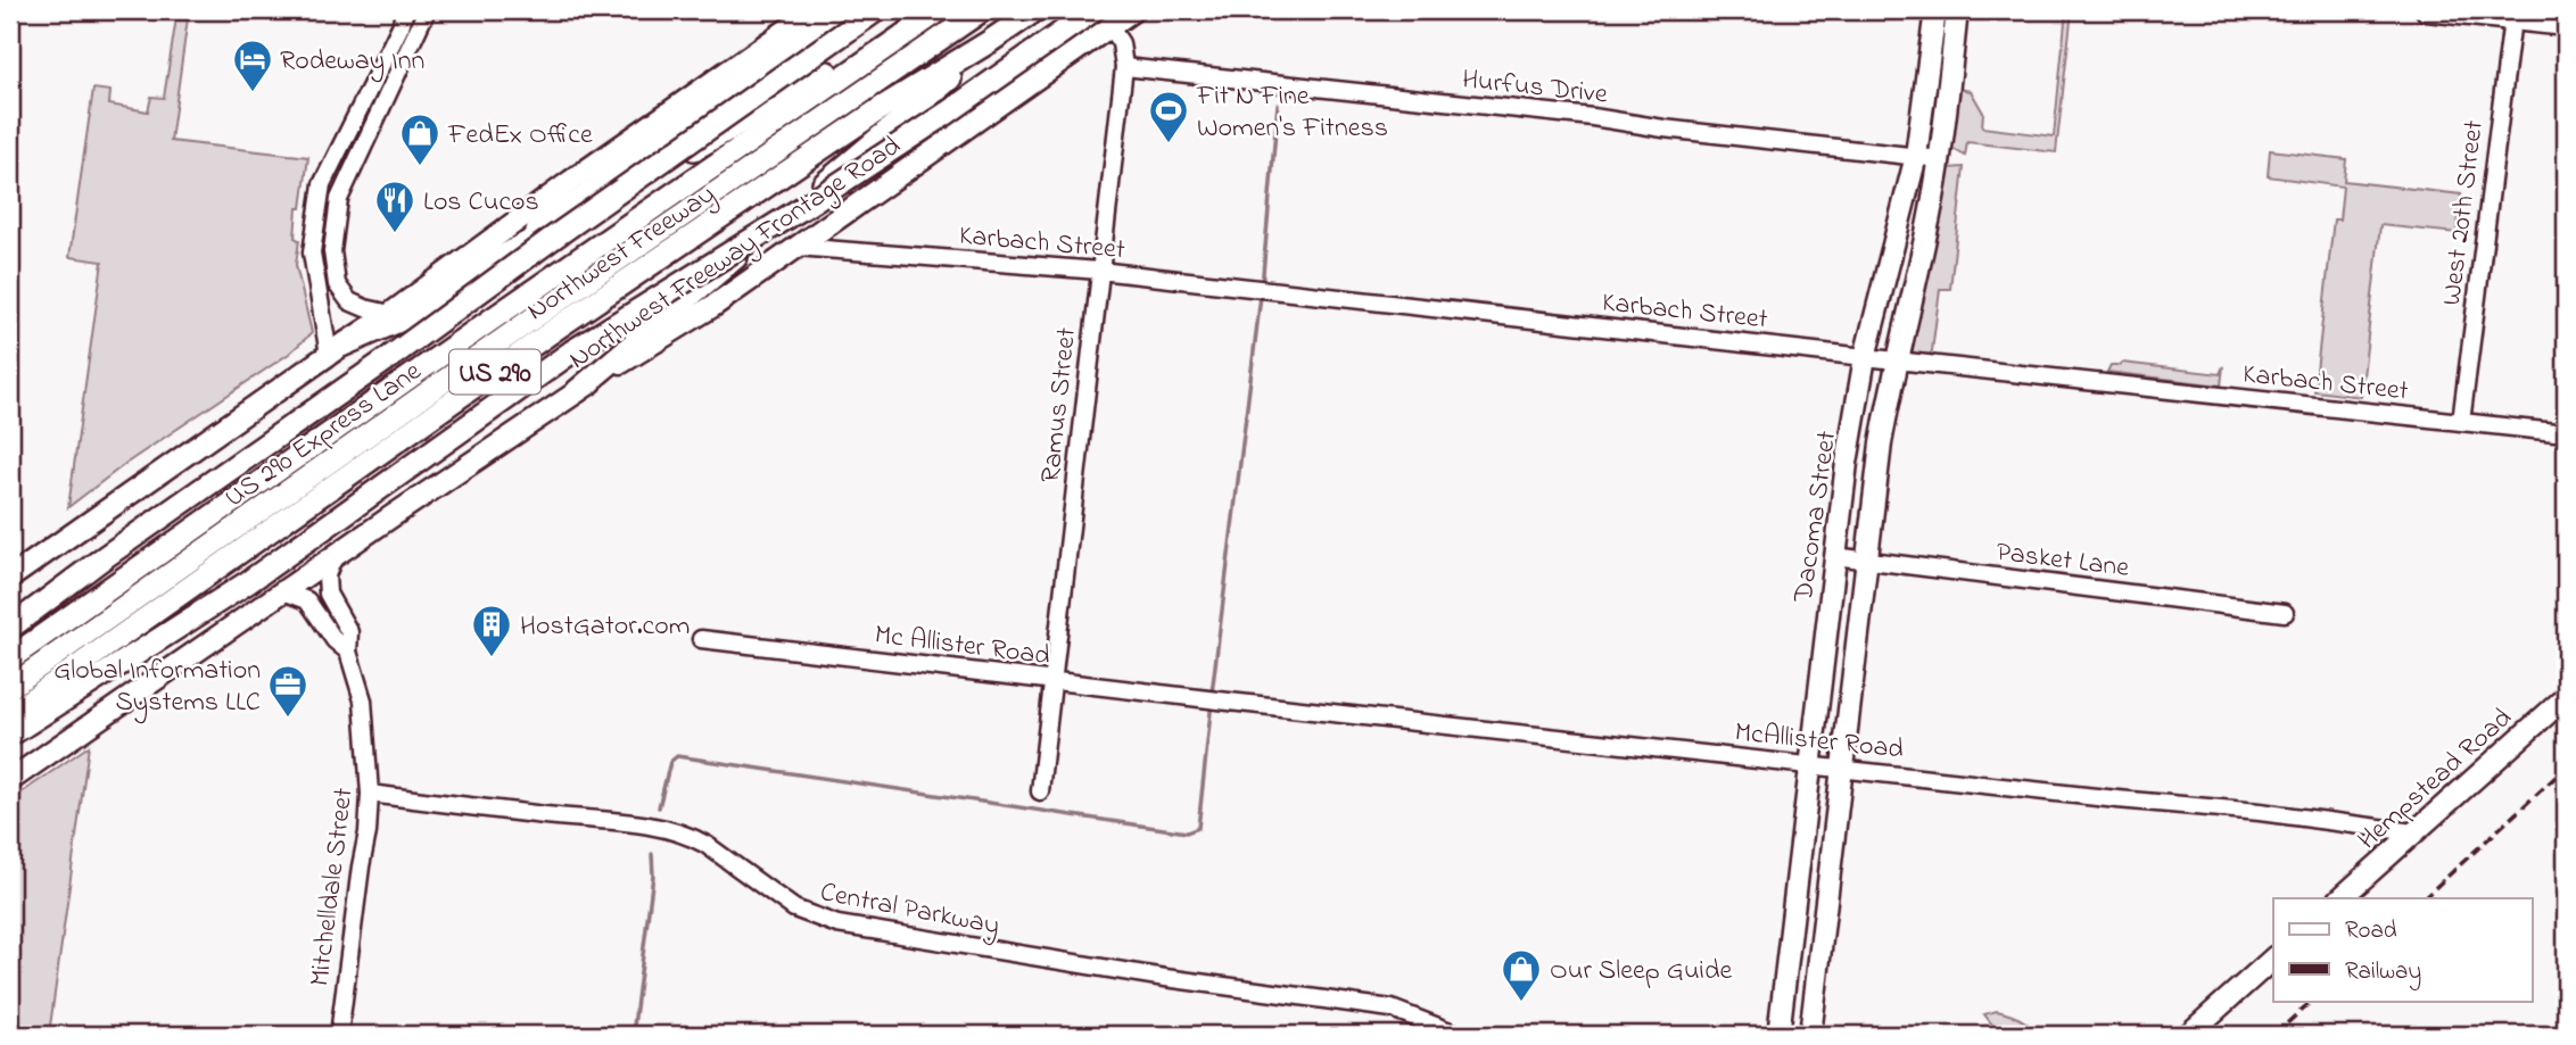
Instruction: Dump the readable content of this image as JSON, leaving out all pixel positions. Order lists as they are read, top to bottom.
{
  "streets": {
    "highway": ["Northwest Freeway", "US 290", "US 290 Express Lane"],
    "main road": ["Northwest Freeway Frontage Road", "Dacoma Street", "Hempstead Road"],
    "street": [
      "Hurfus Drive",
      "West 20th Street",
      "Karbach Street",
      "Ramus Street",
      "Pasket Lane",
      "Mc Allister Road",
      "McAllister Road",
      "Mitchelldale Street",
      "Central Parkway"
    ]
  },
  "crossings": [
    ["Hurfus Drive", "Ramus Street"],
    ["Hurfus Drive", "Dacoma Street"],
    ["West 20th Street", "Karbach Street"],
    ["Karbach Street", "Northwest Freeway Frontage Road"],
    ["Karbach Street", "Ramus Street"],
    ["Karbach Street", "Dacoma Street"],
    ["Northwest Freeway Frontage Road", "Ramus Street"],
    ["Northwest Freeway Frontage Road", "Mitchelldale Street"],
    ["Ramus Street", "Mc Allister Road"],
    ["Dacoma Street", "Pasket Lane"],
    ["Dacoma Street", "McAllister Road"],
    ["Mc Allister Road", "McAllister Road"],
    ["McAllister Road", "Hempstead Road"],
    ["Mitchelldale Street", "Central Parkway"]
  ],
  "places": {
    "hotel": ["Rodeway Inn"],
    "sports": ["Fit N Fine Women's Fitness"],
    "shop": ["FedEx Office", "Our Sleep Guide"],
    "restaurant": ["Los Cucos"],
    "building": ["HostGator.com"],
    "office": ["Global Information Systems LLC"]
  },
  "legend": ["Road", "Railway"]
}
